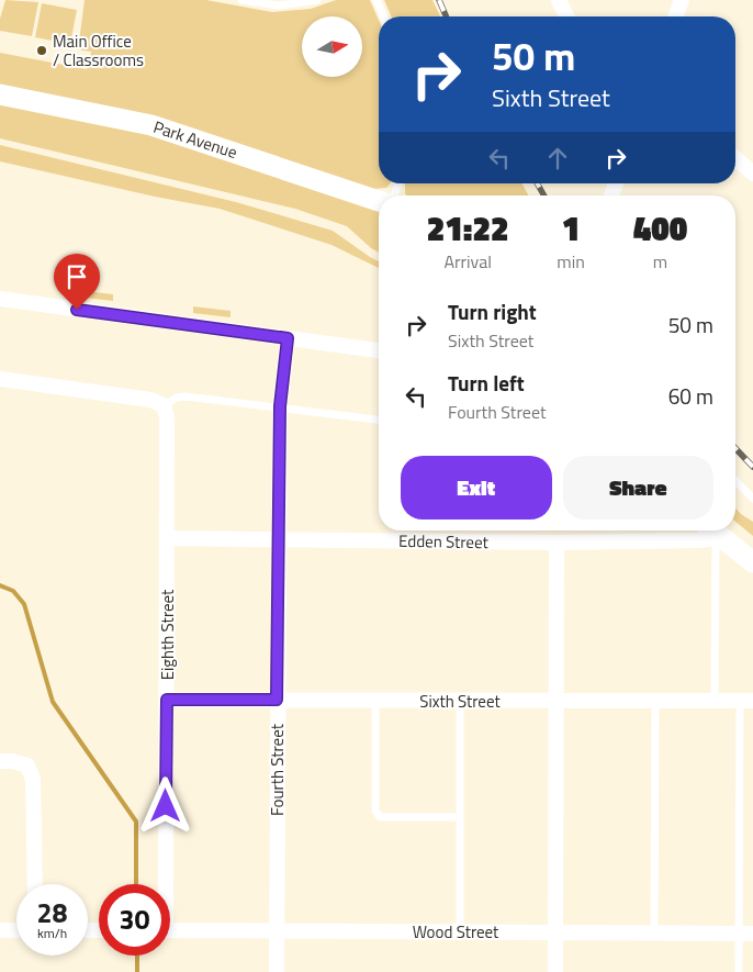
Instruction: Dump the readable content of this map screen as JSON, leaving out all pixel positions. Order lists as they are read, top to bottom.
{
  "streets": {
    "main road": ["Park Avenue"],
    "street": [
      "Edden Street",
      "Eighth Street",
      "Sixth Street",
      "Fourth Street",
      "Wood Street"
    ]
  },
  "crossings": [
    ["Edden Street", "Eighth Street"],
    ["Edden Street", "Fourth Street"],
    ["Eighth Street", "Sixth Street"],
    ["Sixth Street", "Fourth Street"],
    ["Fourth Street", "Wood Street"]
  ],
  "places": ["Main Office / Classrooms"],
  "north": "right",
  "page": {
    "turn": ["50 m", "Sixth Street"],
    "eta": [
      "21:22",
      "Arrival",
      "1",
      "min",
      "400",
      "m"
    ],
    "list": [
      {
        "name": "Turn right",
        "note": "Sixth Street",
        "value": "50 m"
      },
      {
        "name": "Turn left",
        "note": "Fourth Street",
        "value": "60 m"
      }
    ],
    "buttons": ["Exit", "Share"],
    "speed": "28 km/h",
    "limit": "30"
  }
}
